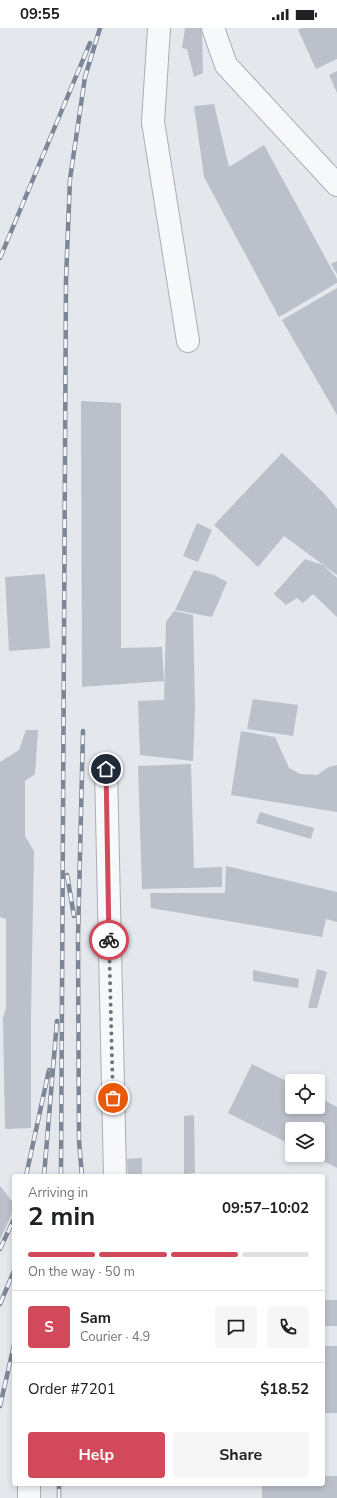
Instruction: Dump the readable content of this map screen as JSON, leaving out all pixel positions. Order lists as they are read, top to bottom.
{
  "page": {
    "status": "09:55",
    "heading": ["2 min", "Arriving in", "09:57–10:02"],
    "panel": [
      "Sam",
      "Courier · 4.9",
      "Order #7201",
      "$18.52"
    ],
    "bar": "On the way · 50 m",
    "round": "S",
    "buttons": ["Help", "Share"]
  }
}
